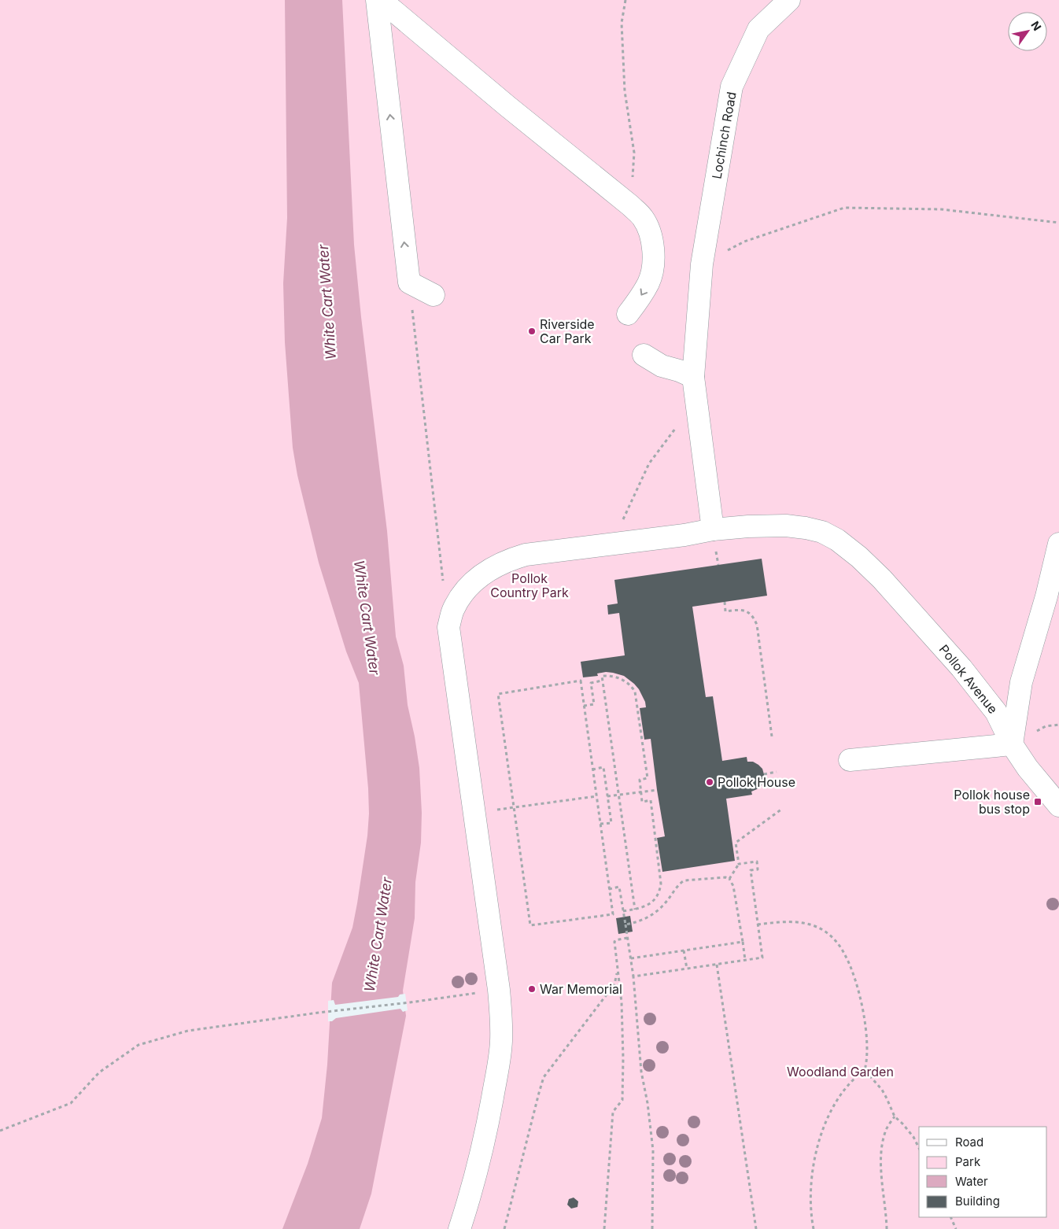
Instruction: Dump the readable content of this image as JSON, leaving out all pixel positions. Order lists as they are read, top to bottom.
{
  "streets": {
    "street": ["Lochinch Road", "Pollok Avenue"]
  },
  "crossings": [
    ["Lochinch Road", "Pollok Avenue"]
  ],
  "water": ["White Cart Water"],
  "parks": ["Pollok Country Park", "Woodland Garden"],
  "places": {
    "other": ["Riverside Car Park", "Pollok House", "War Memorial"],
    "transit": ["Pollok house bus stop"]
  },
  "legend": [
    "Road",
    "Park",
    "Water",
    "Building"
  ],
  "north": "top right"
}
